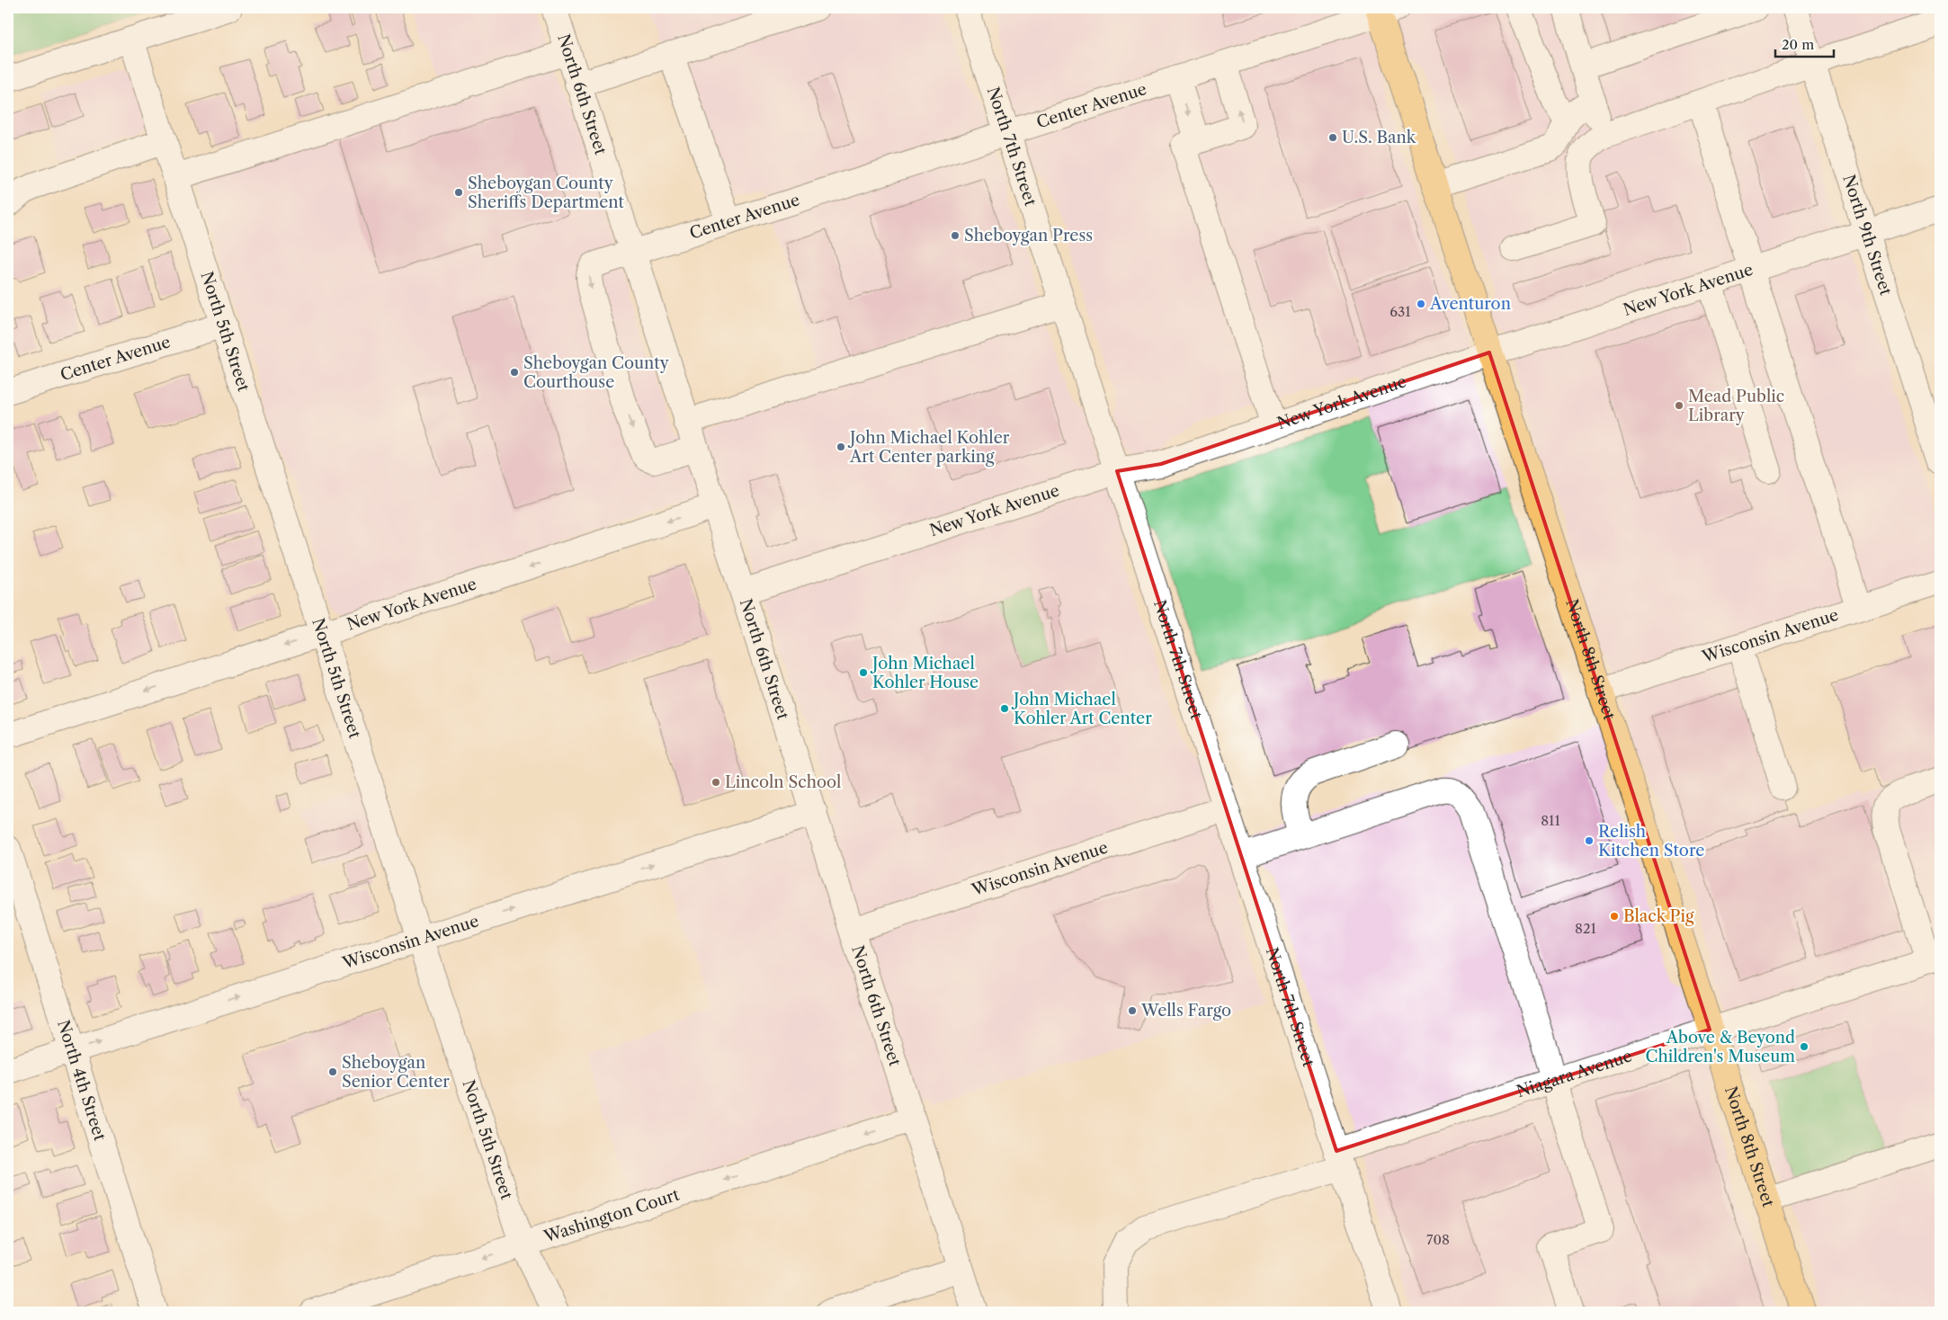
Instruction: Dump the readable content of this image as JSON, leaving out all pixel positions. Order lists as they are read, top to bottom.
{
  "streets": {
    "main road": ["North 8th Street"],
    "street": [
      "North 6th Street",
      "Center Avenue",
      "North 7th Street",
      "North 9th Street",
      "New York Avenue",
      "North 5th Street",
      "Wisconsin Avenue",
      "Niagara Avenue",
      "North 4th Street",
      "Washington Court"
    ]
  },
  "crossings": [
    ["North 6th Street", "Center Avenue"],
    ["North 6th Street", "New York Avenue"],
    ["North 6th Street", "Wisconsin Avenue"],
    ["North 6th Street", "Washington Court"],
    ["Center Avenue", "North 7th Street"],
    ["Center Avenue", "North 5th Street"],
    ["Center Avenue", "North 8th Street"],
    ["North 7th Street", "New York Avenue"],
    ["North 7th Street", "Wisconsin Avenue"],
    ["North 7th Street", "Niagara Avenue"],
    ["North 9th Street", "New York Avenue"],
    ["New York Avenue", "North 5th Street"],
    ["New York Avenue", "North 8th Street"],
    ["North 5th Street", "Wisconsin Avenue"],
    ["North 5th Street", "Washington Court"],
    ["Wisconsin Avenue", "North 8th Street"],
    ["Wisconsin Avenue", "North 4th Street"],
    ["North 8th Street", "Niagara Avenue"]
  ],
  "one_way": ["New York Avenue", "Wisconsin Avenue", "Washington Court"],
  "places": [
    "U.S. Bank",
    "Sheboygan County Sheriffs Department",
    "Sheboygan Press",
    "Aventuron",
    "Sheboygan County Courthouse",
    "Mead Public Library",
    "John Michael Kohler Art Center parking",
    "John Michael Kohler House",
    "John Michael Kohler Art Center",
    "Lincoln School",
    "Relish Kitchen Store",
    "Black Pig",
    "Wells Fargo",
    "Above & Beyond Children's Museum",
    "Sheboygan Senior Center"
  ],
  "house_numbers": [
    "631",
    "811",
    "821",
    "708"
  ],
  "scale_bar": "20 m"
}
